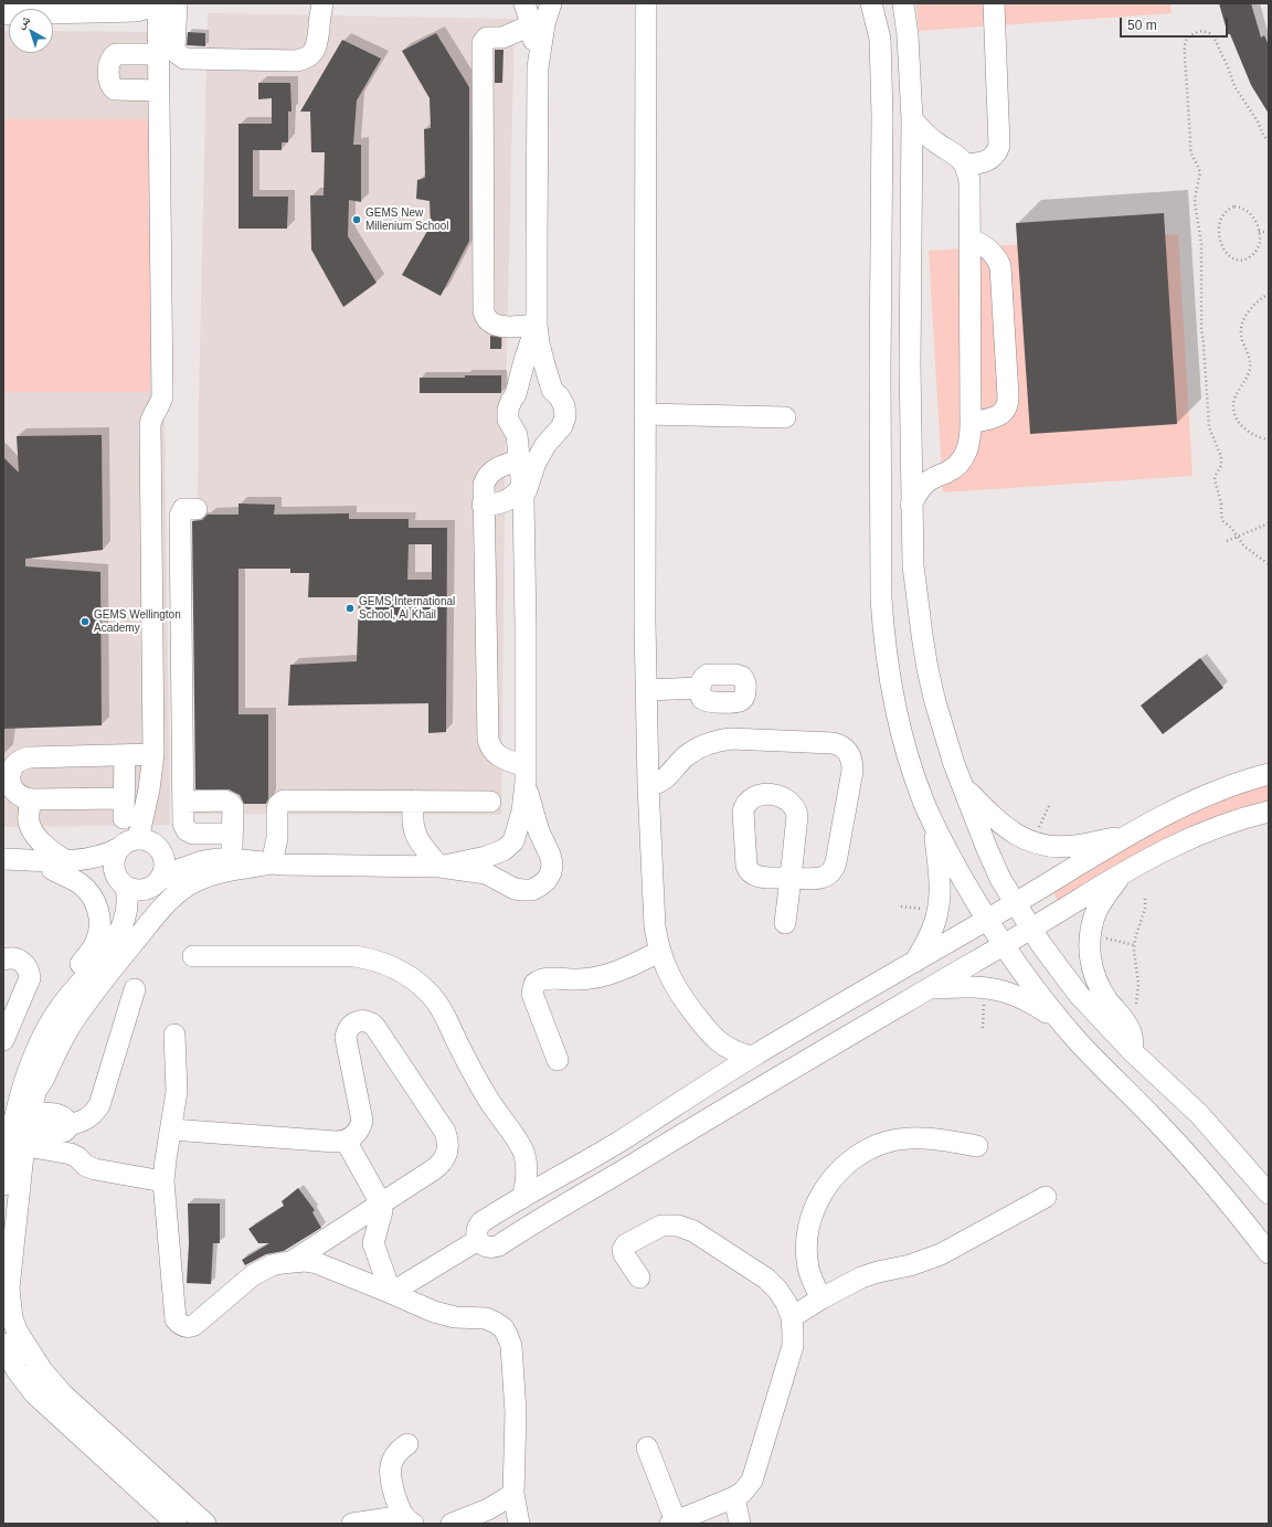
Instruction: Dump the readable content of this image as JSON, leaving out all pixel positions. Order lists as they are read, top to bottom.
{
  "places": ["GEMS New Millenium School", "GEMS International School, Al Khail", "GEMS Wellington Academy"],
  "scale_bar": "50 m",
  "north": "top left"
}
